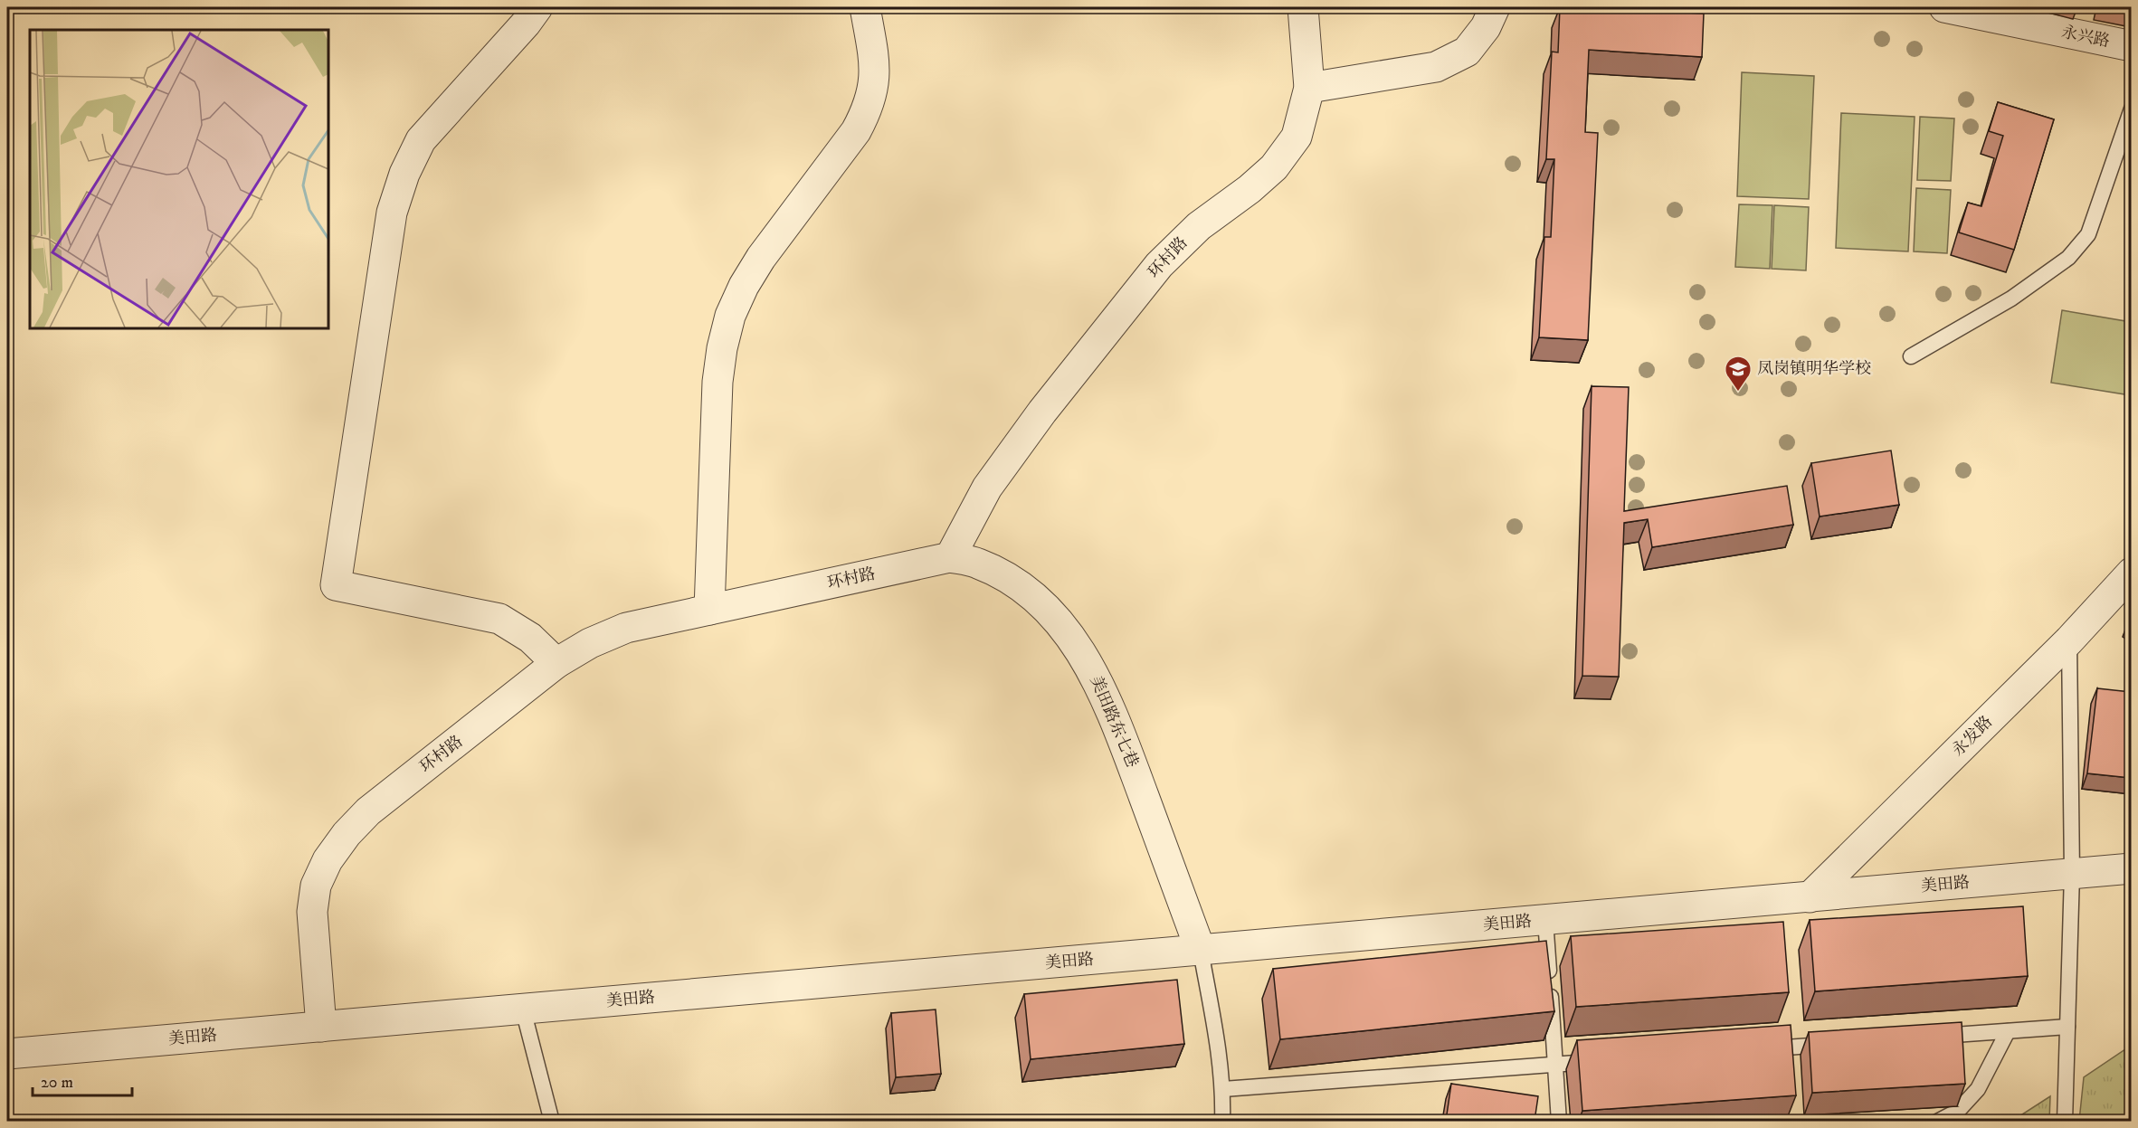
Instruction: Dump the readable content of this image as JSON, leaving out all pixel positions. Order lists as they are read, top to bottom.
{
  "streets": {
    "street": [
      "永兴路",
      "环村路",
      "美田路东七巷",
      "永发路",
      "美田路"
    ]
  },
  "crossings": [
    ["环村路", "美田路东七巷"],
    ["环村路", "美田路"],
    ["美田路东七巷", "美田路"],
    ["永发路", "美田路"]
  ],
  "places": {
    "school or university": ["凤岗镇明华学校"]
  },
  "scale_bar": "20 m"
}
